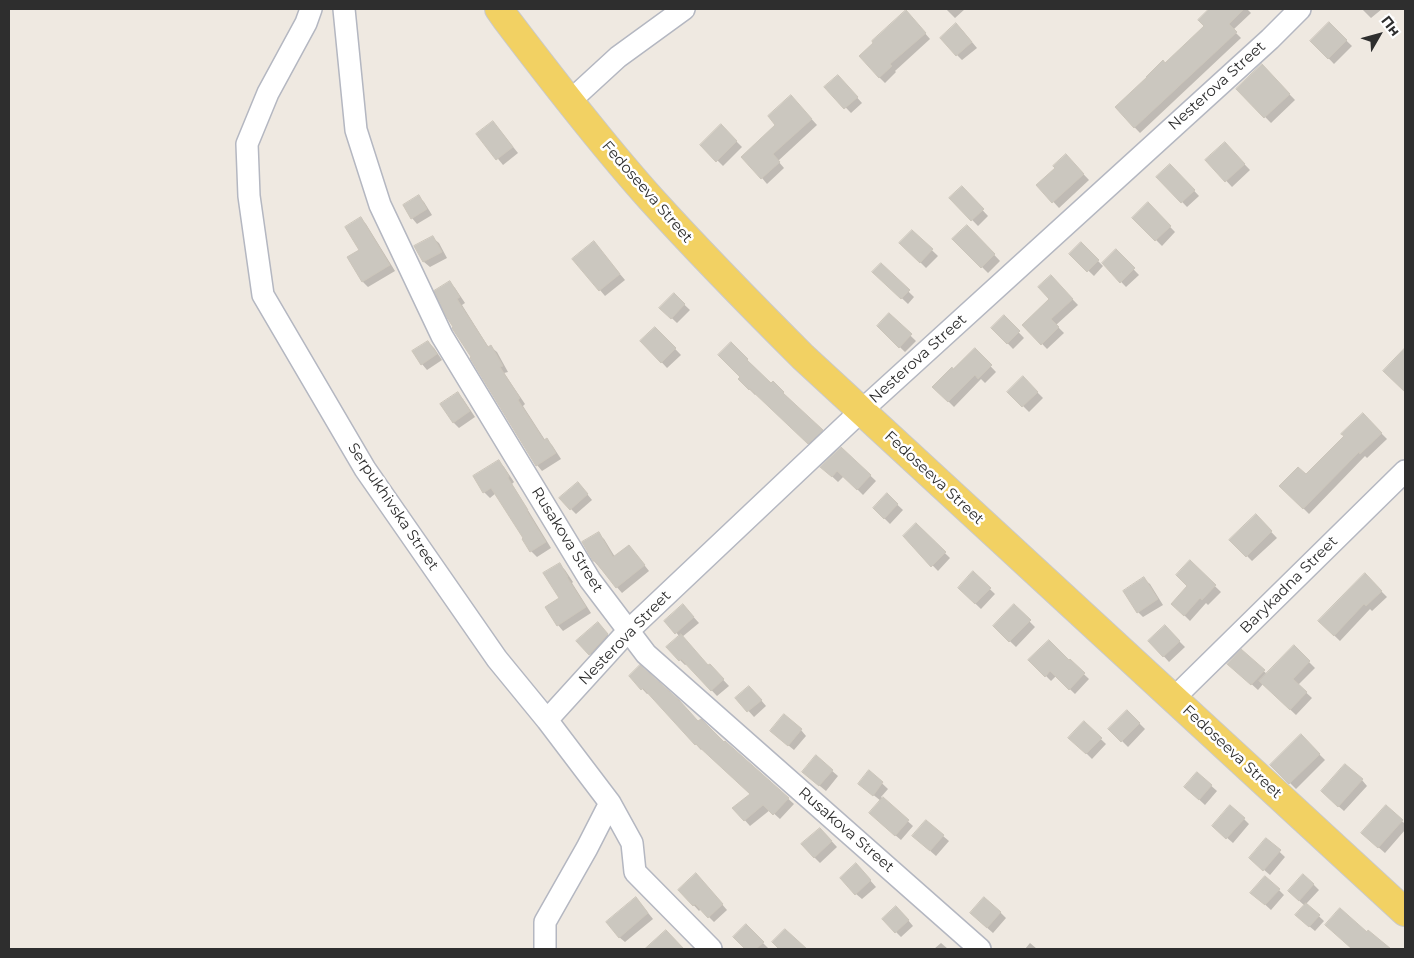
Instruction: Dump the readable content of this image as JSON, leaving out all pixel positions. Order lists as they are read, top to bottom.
{
  "streets": {
    "main road": ["Fedoseeva Street"],
    "street": [
      "Nesterova Street",
      "Serpukhivska Street",
      "Rusakova Street",
      "Barykadna Street"
    ]
  },
  "crossings": [
    ["Nesterova Street", "Fedoseeva Street"],
    ["Nesterova Street", "Serpukhivska Street"],
    ["Nesterova Street", "Rusakova Street"],
    ["Fedoseeva Street", "Barykadna Street"]
  ],
  "north": "top right"
}
